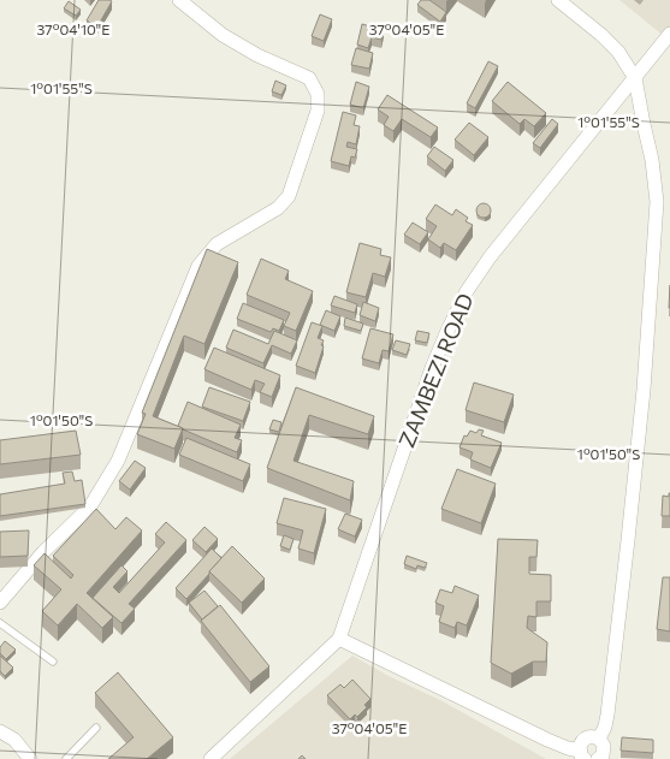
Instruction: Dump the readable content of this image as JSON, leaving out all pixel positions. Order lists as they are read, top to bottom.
{
  "streets": {
    "street": ["ZAMBEZI ROAD"]
  },
  "coordinates": [
    "37°04'10\"E",
    "37°04'05\"E",
    "1°01'55\"S",
    "1°01'50\"S"
  ]
}
